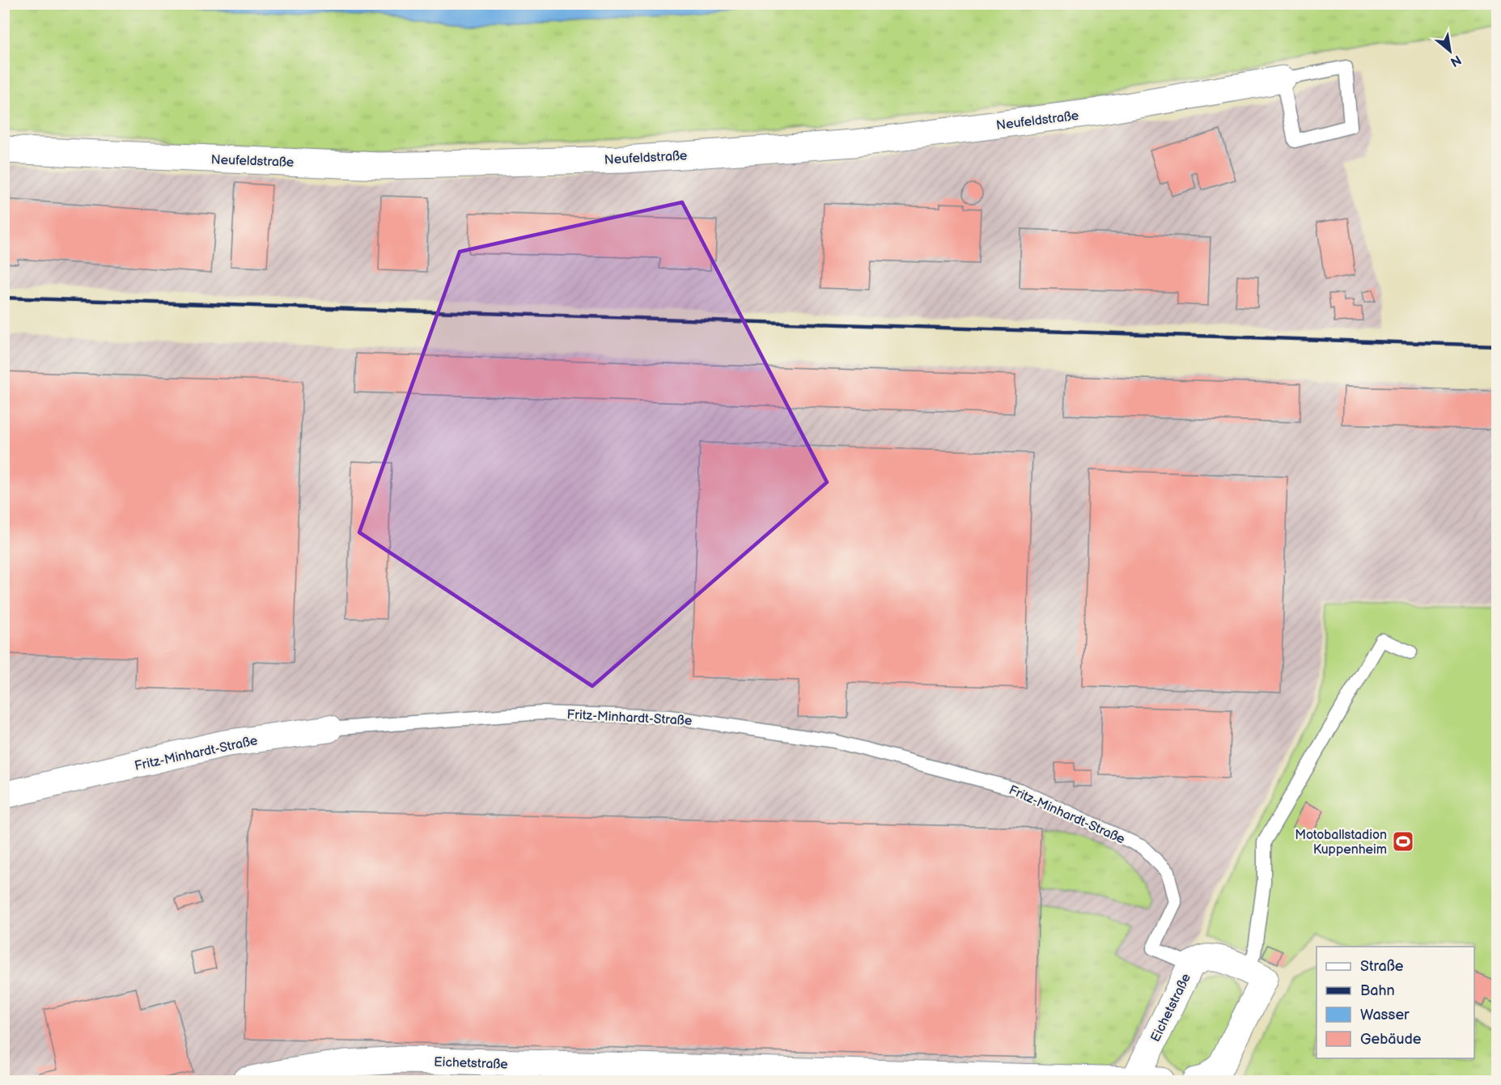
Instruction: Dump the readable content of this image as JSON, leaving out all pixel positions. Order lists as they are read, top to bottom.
{
  "streets": {
    "street": ["Neufeldstraße", "Fritz-Minhardt-Straße", "Eichetstraße"]
  },
  "crossings": [
    ["Fritz-Minhardt-Straße", "Eichetstraße"]
  ],
  "places": {
    "sports": ["Motoballstadion Kuppenheim"]
  },
  "legend": [
    "Straße",
    "Bahn",
    "Wasser",
    "Gebäude"
  ],
  "north": "bottom right"
}
